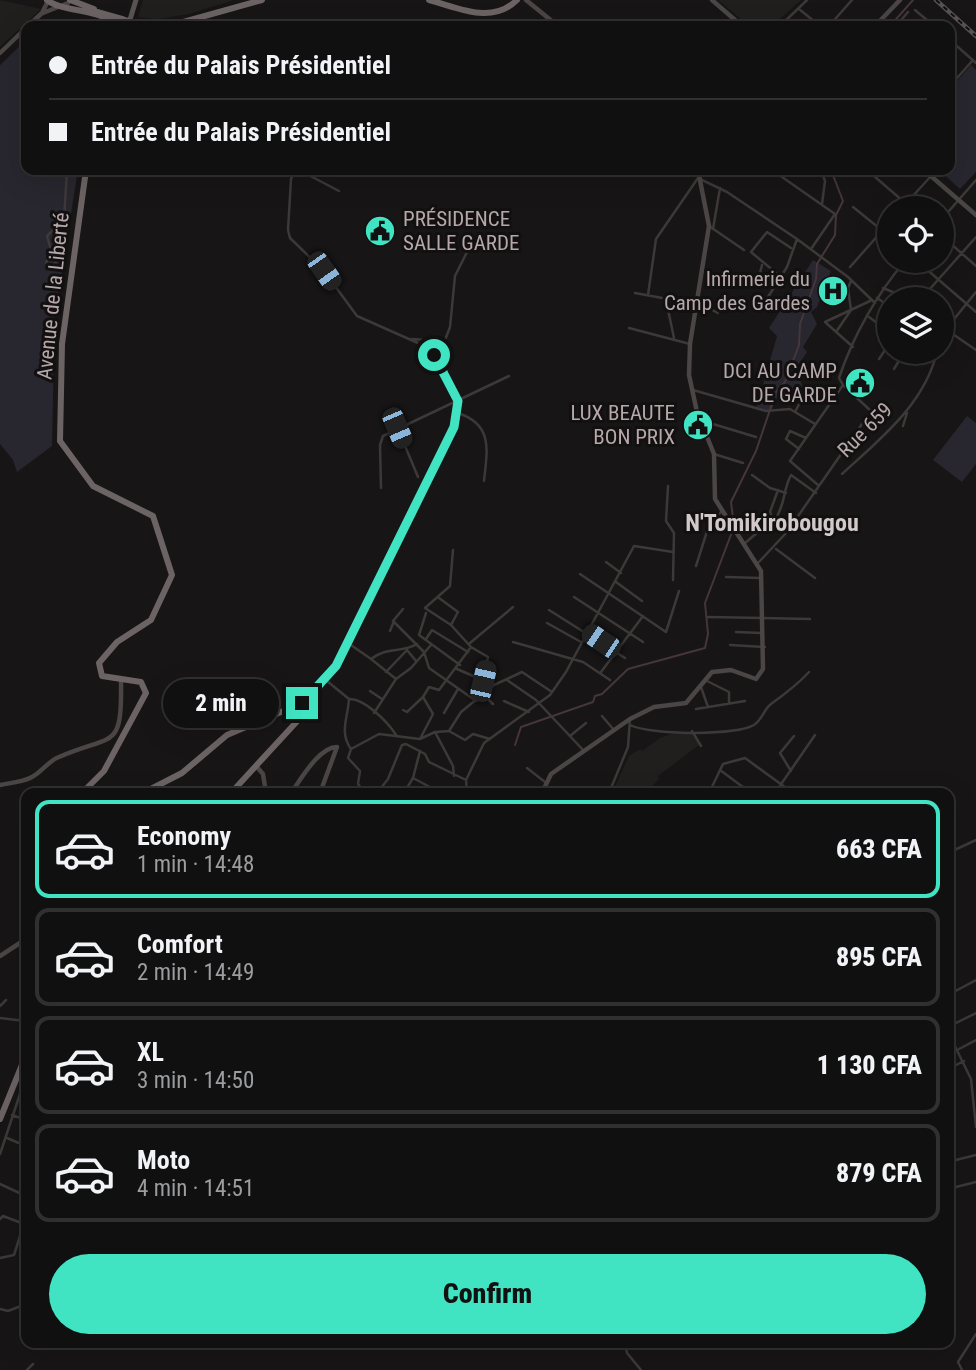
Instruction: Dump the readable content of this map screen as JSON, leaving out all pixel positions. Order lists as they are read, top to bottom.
{
  "streets": {
    "highway": ["Avenue de la Liberté"],
    "street": ["Rue 659"]
  },
  "districts": ["N'Tomikirobougou"],
  "places": {
    "public building": ["PRÉSIDENCE SALLE GARDE", "DCI AU CAMP DE GARDE", "LUX BEAUTE BON PRIX"],
    "hospital": ["Infirmerie du Camp des Gardes"]
  },
  "page": {
    "banner": ["Entrée du Palais Présidentiel", "Entrée du Palais Présidentiel"],
    "bubble": "2 min",
    "list": [
      {
        "name": "Economy",
        "note": "1 min · 14:48",
        "value": "663 CFA"
      },
      {
        "name": "Comfort",
        "note": "2 min · 14:49",
        "value": "895 CFA"
      },
      {
        "name": "XL",
        "note": "3 min · 14:50",
        "value": "1 130 CFA"
      },
      {
        "name": "Moto",
        "note": "4 min · 14:51",
        "value": "879 CFA"
      }
    ],
    "buttons": "Confirm"
  }
}
